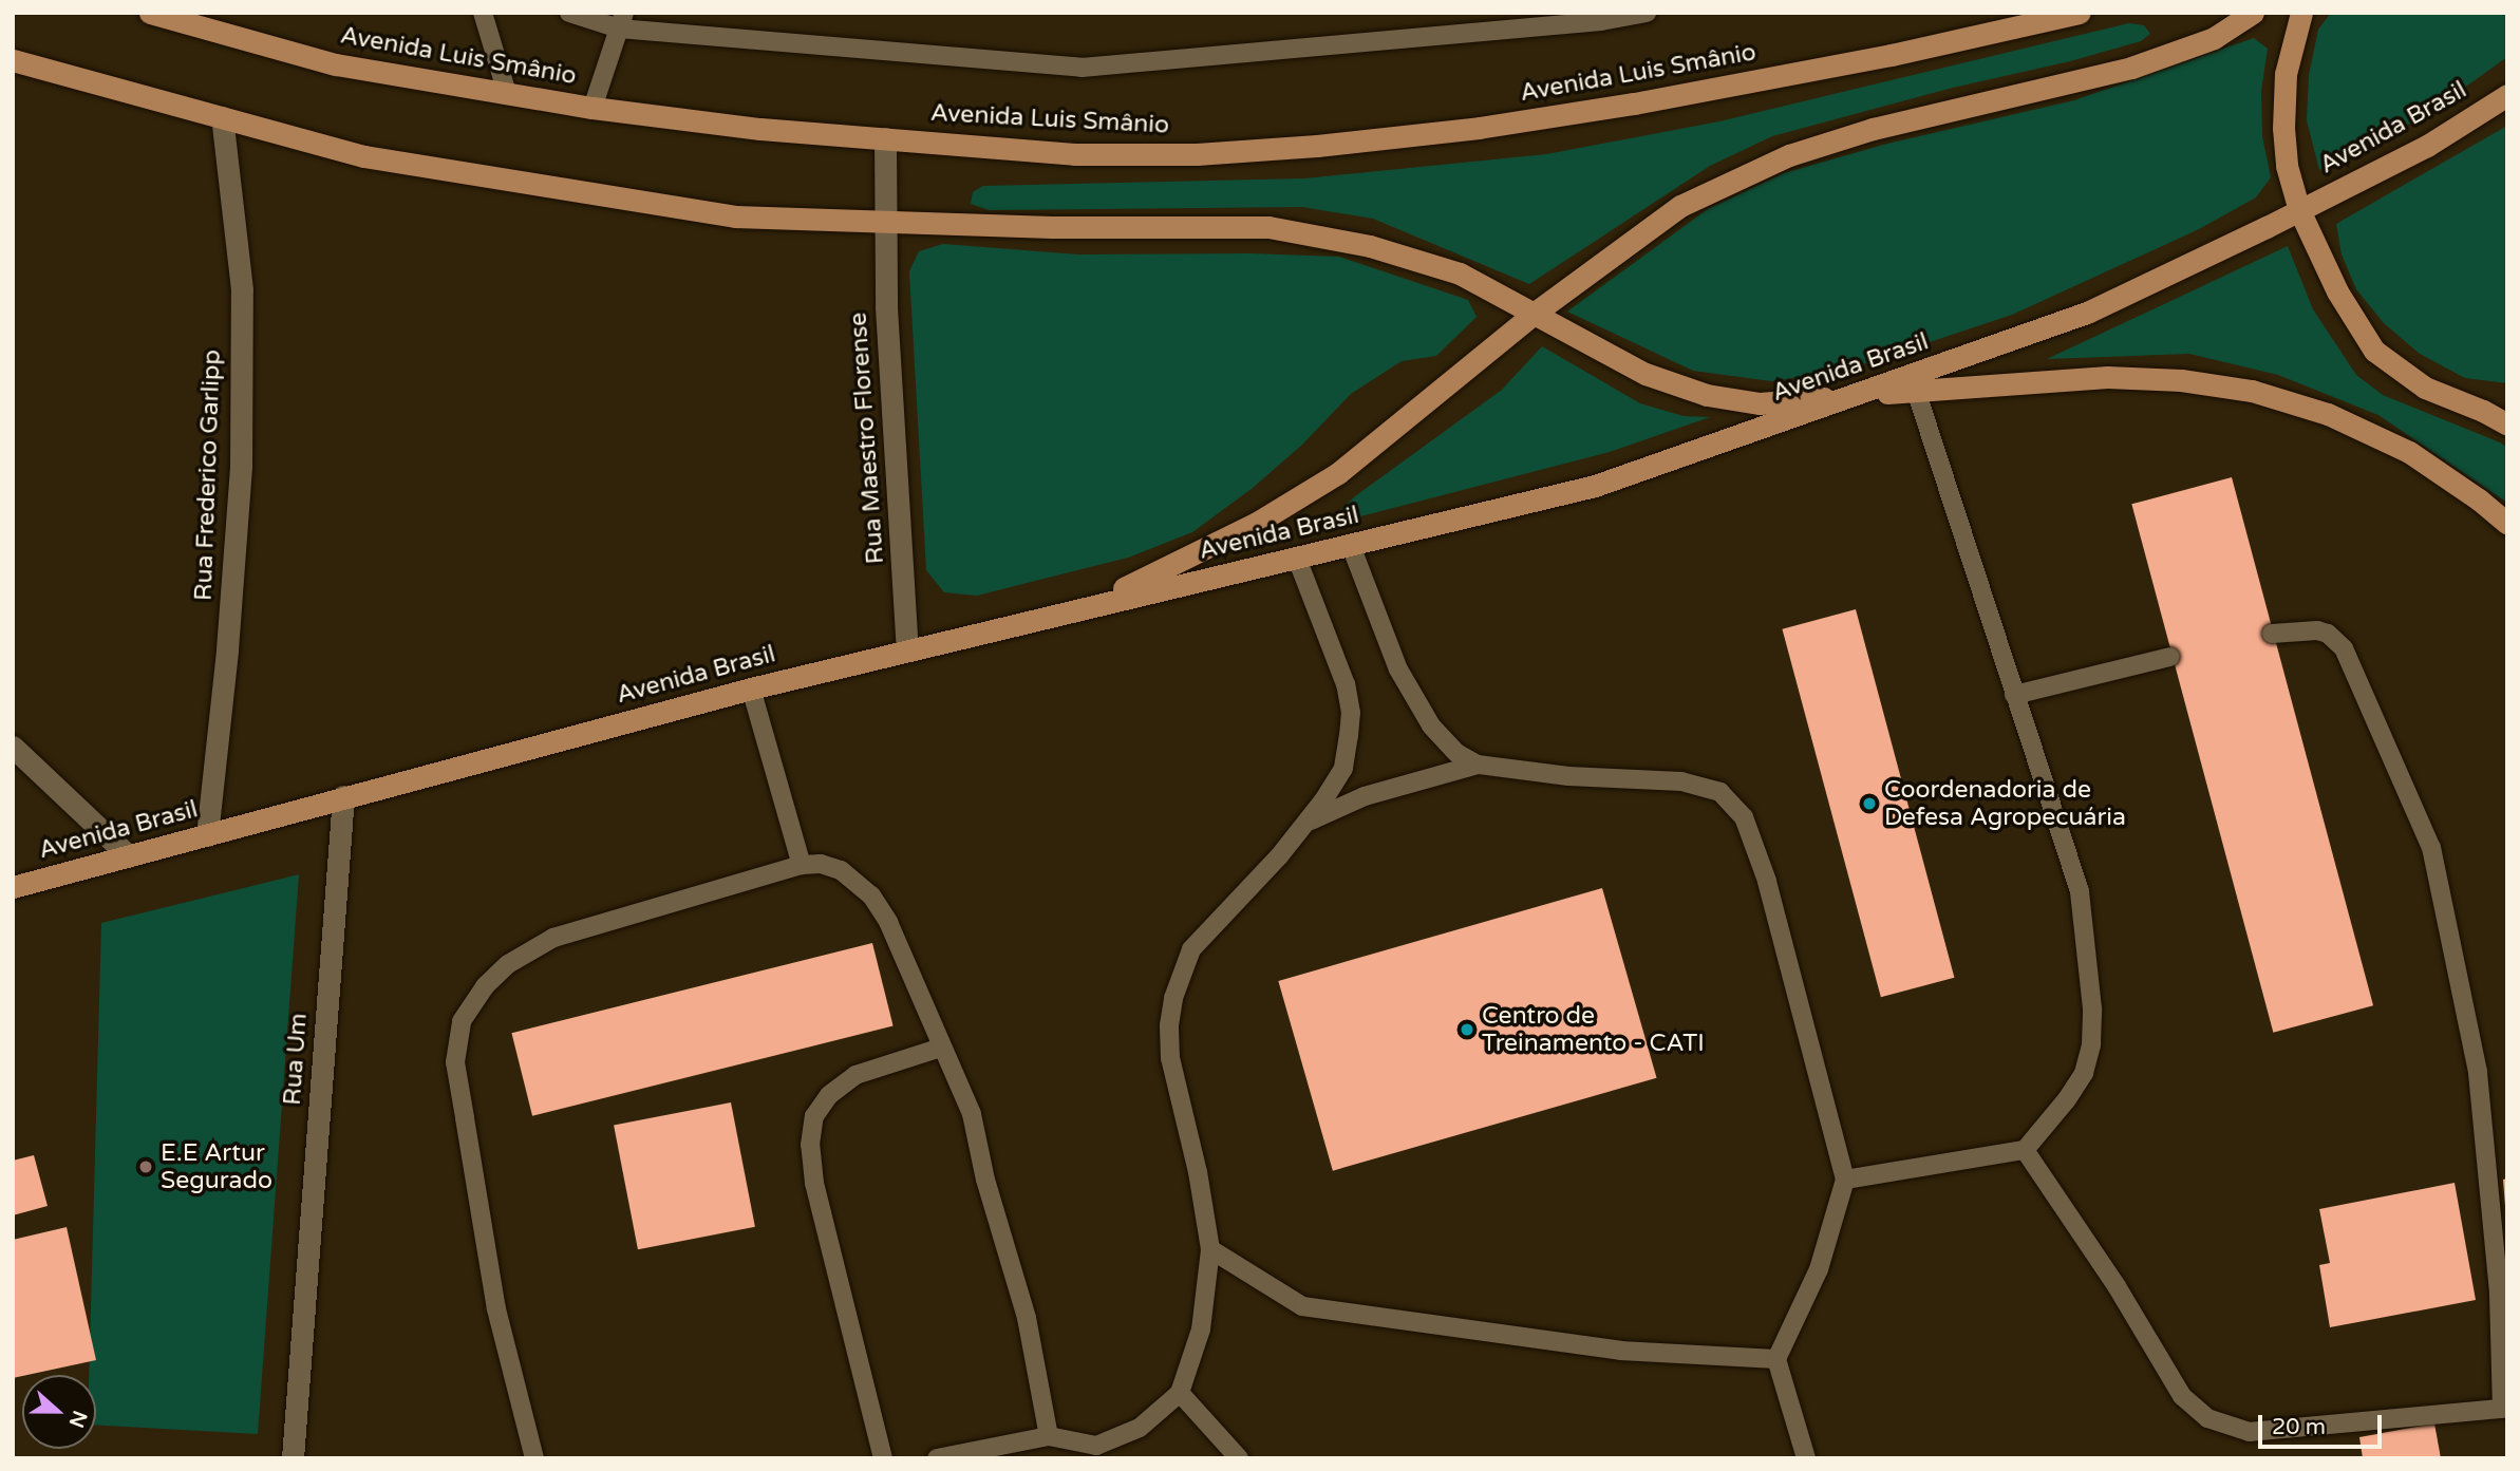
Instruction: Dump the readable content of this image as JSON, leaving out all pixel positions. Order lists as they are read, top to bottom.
{
  "streets": {
    "main road": ["Avenida Luis Smânio", "Avenida Brasil"],
    "street": ["Rua Maestro Florense", "Rua Frederico Garlipp", "Rua Um"]
  },
  "crossings": [
    ["Avenida Luis Smânio", "Rua Maestro Florense"],
    ["Avenida Brasil", "Rua Maestro Florense"],
    ["Avenida Brasil", "Rua Frederico Garlipp"],
    ["Avenida Brasil", "Rua Um"]
  ],
  "places": ["Coordenadoria de Defesa Agropecuária", "Centro de Treinamento - CATI", "E.E Artur Segurado"],
  "scale_bar": "20 m",
  "north": "right"
}
